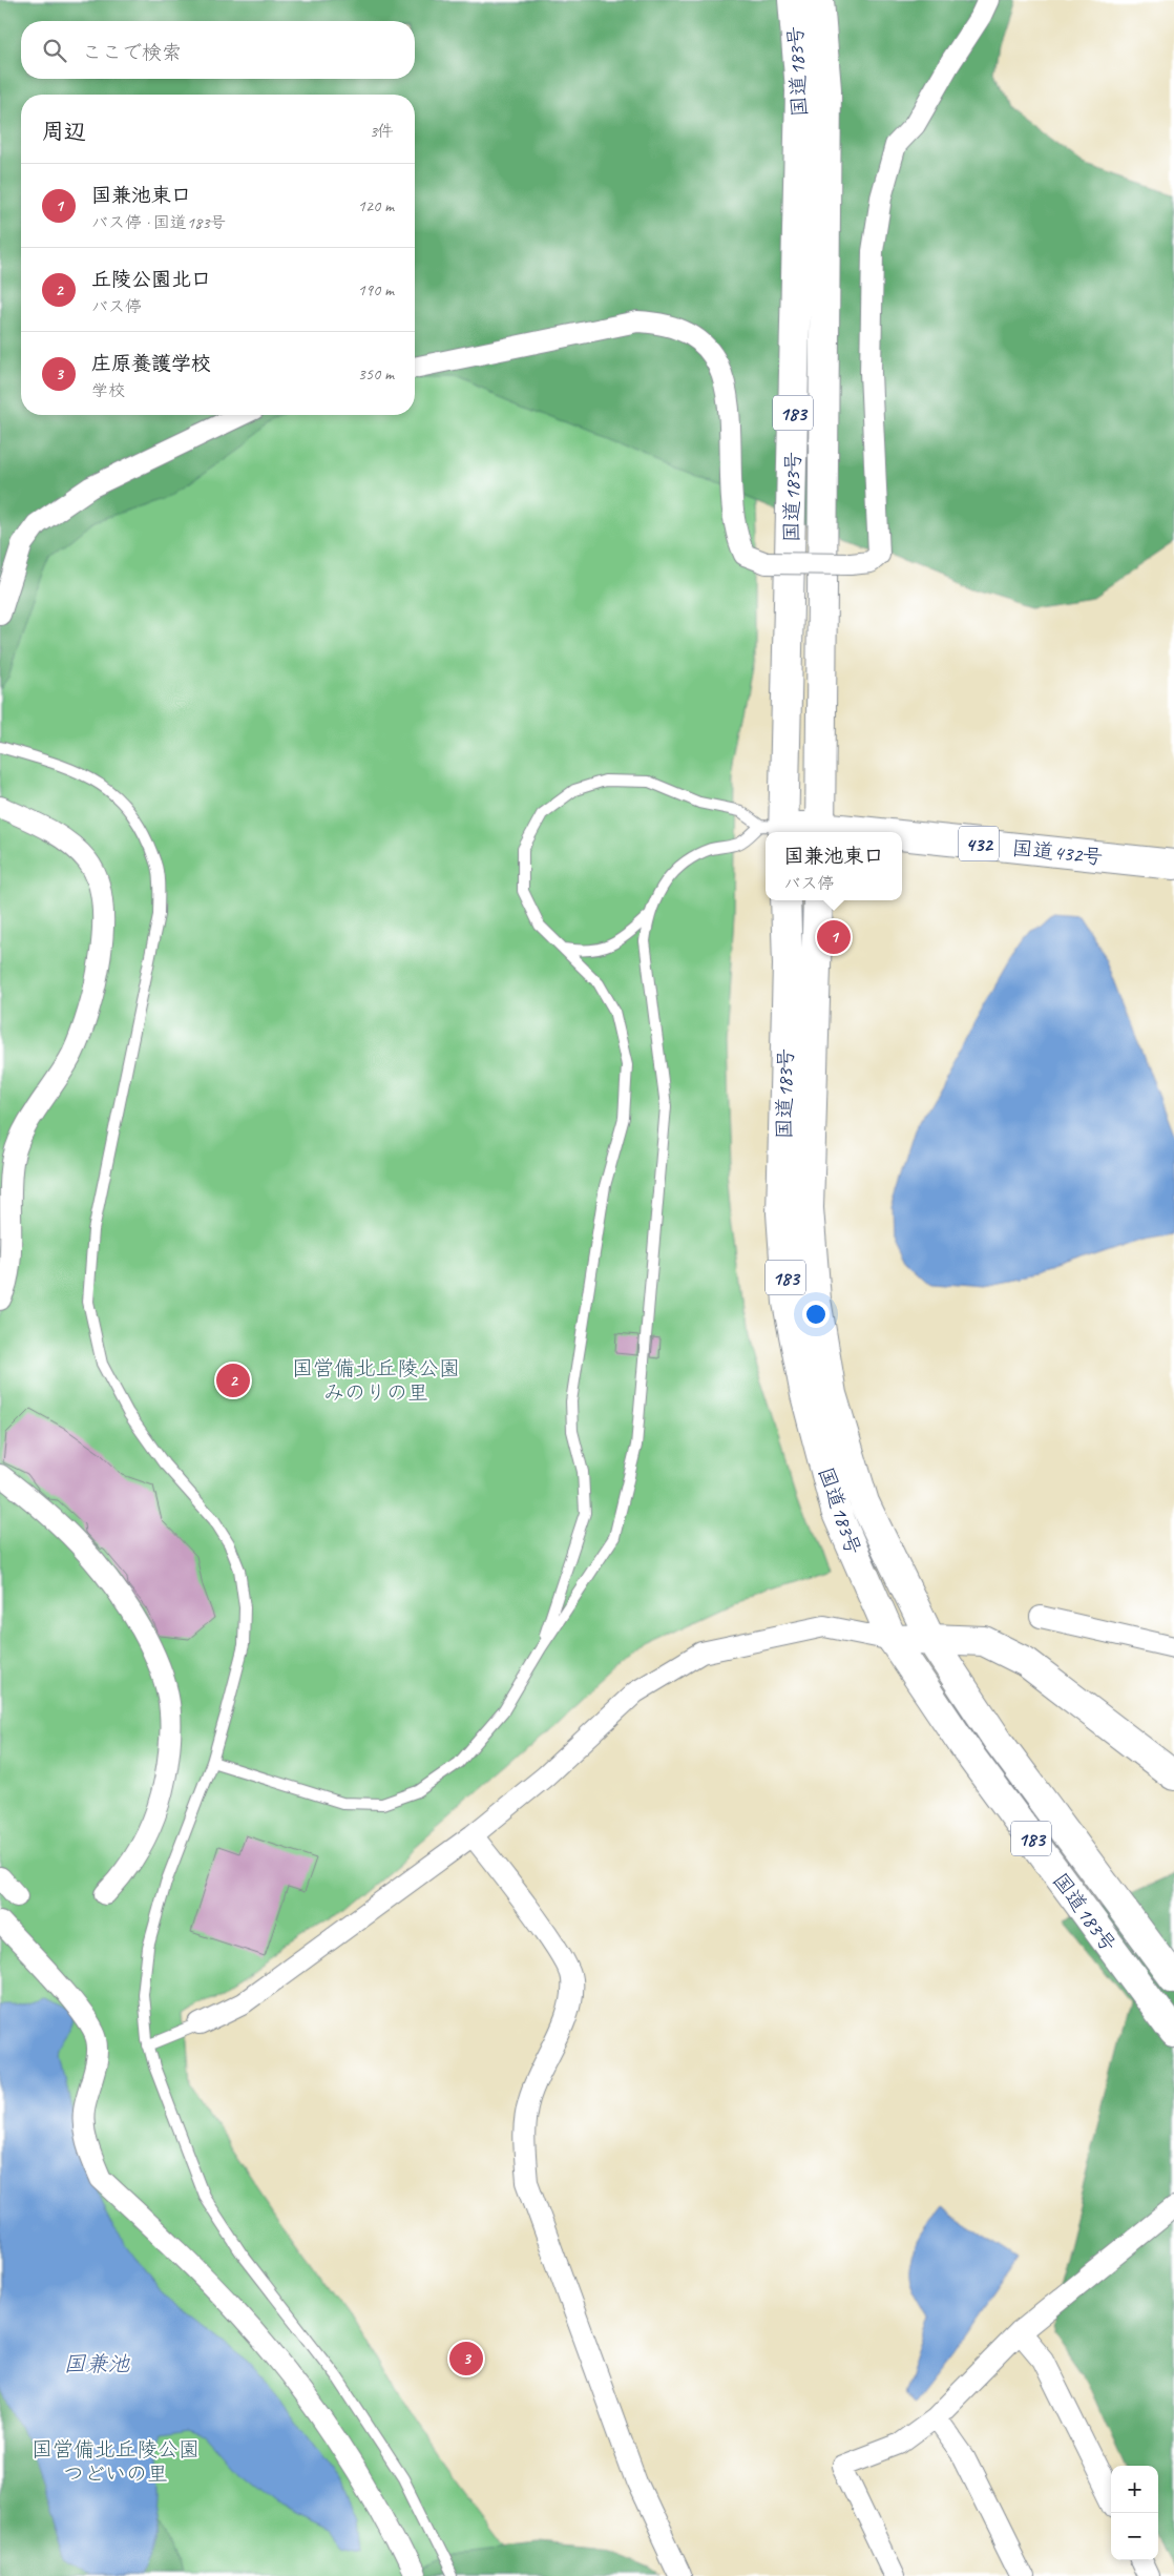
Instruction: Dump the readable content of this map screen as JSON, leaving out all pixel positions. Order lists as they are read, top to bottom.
{
  "streets": {
    "main road": [
      "国道183号",
      "183",
      "432",
      "国道432号"
    ]
  },
  "crossings": [
    ["国道183号", "国道432号"]
  ],
  "water": ["国兼池"],
  "parks": ["国営備北丘陵公園 みのりの里", "国営備北丘陵公園 つどいの里"],
  "page": {
    "search": "ここで検索",
    "heading": ["周辺", "3件"],
    "list": [
      {
        "mark": "1",
        "name": "国兼池東口",
        "note": "バス停 · 国道183号",
        "value": "120 m"
      },
      {
        "mark": "2",
        "name": "丘陵公園北口",
        "note": "バス停",
        "value": "190 m"
      },
      {
        "mark": "3",
        "name": "庄原養護学校",
        "note": "学校",
        "value": "350 m"
      }
    ],
    "popup": ["国兼池東口", "バス停"],
    "pins": ["1", "2", "3"],
    "map_buttons": ["+", "−"]
  }
}
